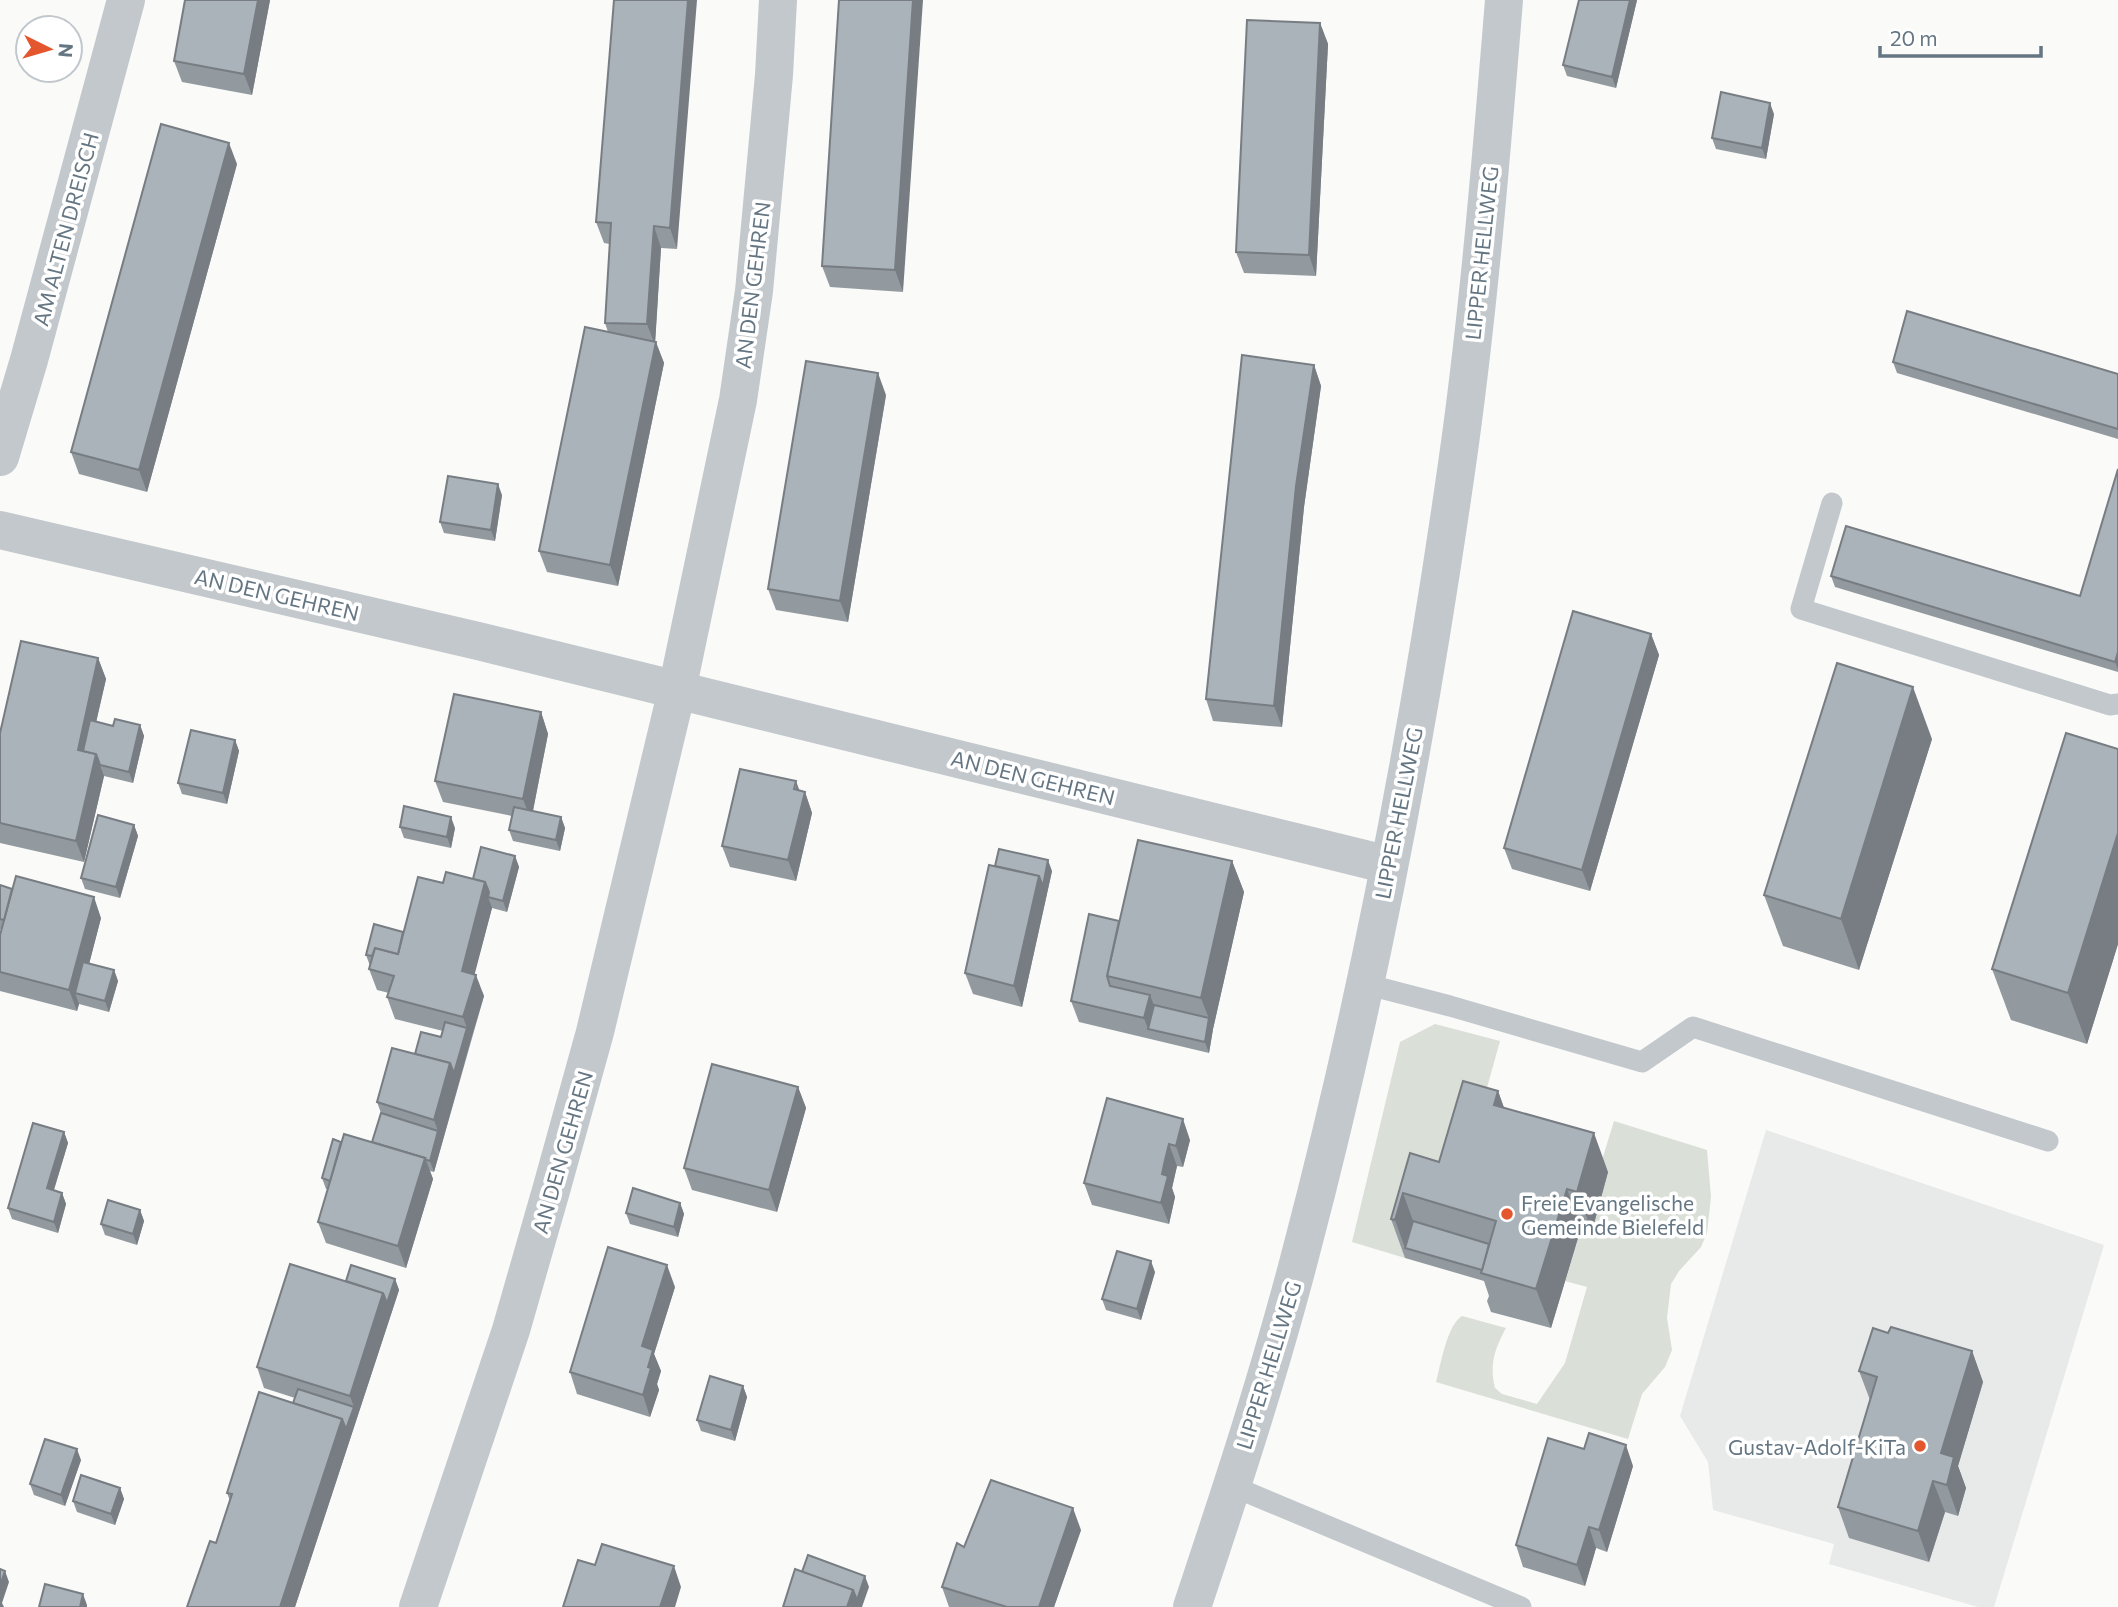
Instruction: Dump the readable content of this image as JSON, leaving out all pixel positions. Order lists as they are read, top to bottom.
{
  "streets": {
    "street": ["AM ALTEN DREISCH", "LIPPER HELLWEG", "AN DEN GEHREN"]
  },
  "crossings": [
    ["LIPPER HELLWEG", "AN DEN GEHREN"]
  ],
  "places": ["Freie Evangelische Gemeinde Bielefeld", "Gustav-Adolf-KiTa"],
  "scale_bar": "20 m",
  "north": "right"
}
